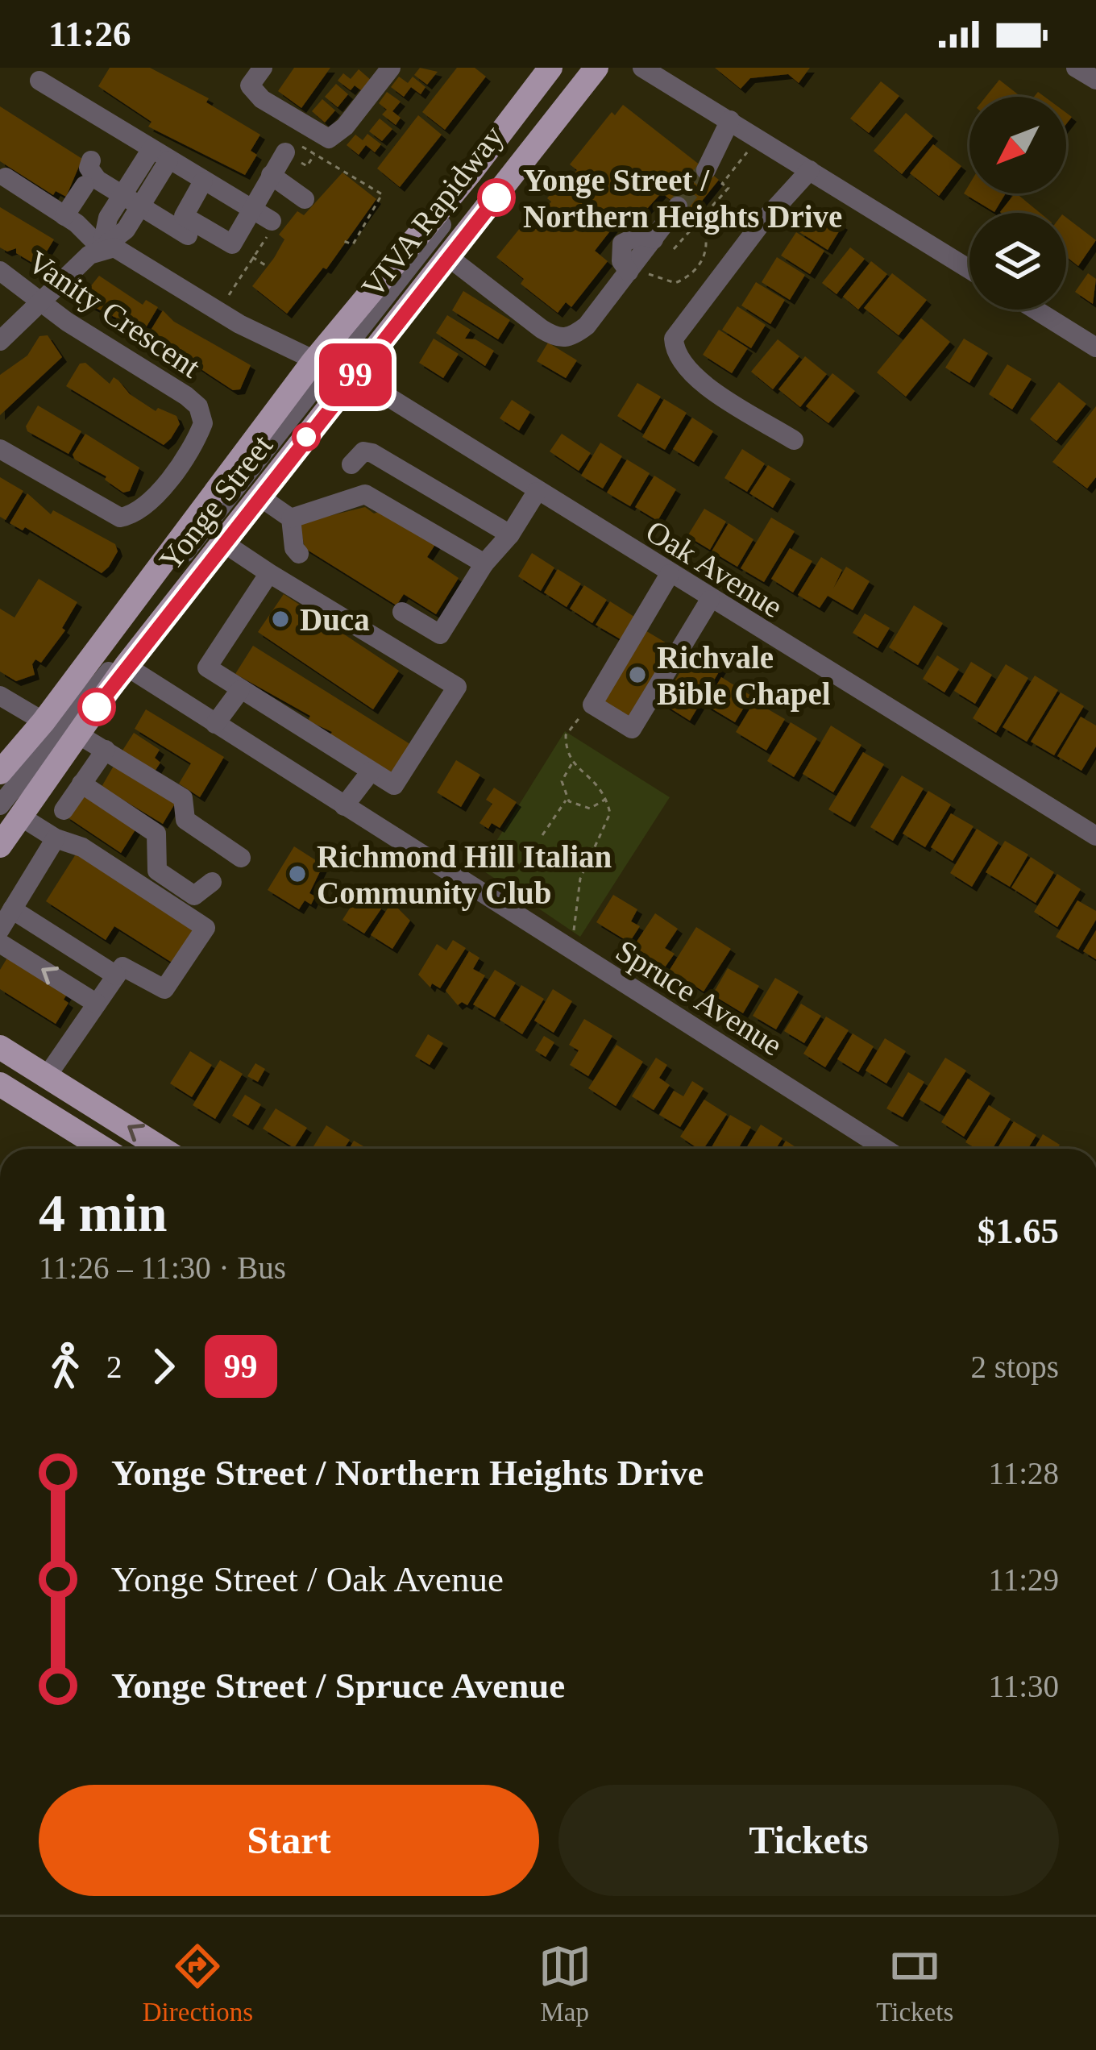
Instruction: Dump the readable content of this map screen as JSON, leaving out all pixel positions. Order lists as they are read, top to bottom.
{
  "streets": {
    "main road": ["Yonge Street"],
    "street": [
      "VIVA Rapidway",
      "Vanity Crescent",
      "Oak Avenue",
      "Spruce Avenue"
    ]
  },
  "crossings": [
    ["VIVA Rapidway", "Yonge Street"],
    ["VIVA Rapidway", "Oak Avenue"],
    ["Yonge Street", "Oak Avenue"],
    ["Yonge Street", "Spruce Avenue"]
  ],
  "places": [
    "Yonge Street / Northern Heights Drive",
    "Duca",
    "Richvale Bible Chapel",
    "Richmond Hill Italian Community Club"
  ],
  "lines": ["bus line 99"],
  "north": "bottom left",
  "page": {
    "status": "11:26",
    "on_map": "99",
    "heading": ["4 min", "11:26 – 11:30 · Bus", "$1.65"],
    "legs": ["2", "99", "2 stops"],
    "list": [
      {
        "name": "Yonge Street / Northern Heights Drive",
        "value": "11:28"
      },
      {
        "name": "Yonge Street / Oak Avenue",
        "value": "11:29"
      },
      {
        "name": "Yonge Street / Spruce Avenue",
        "value": "11:30"
      }
    ],
    "buttons": ["Start", "Tickets"],
    "tabs": ["Directions", "Map", "Tickets"]
  }
}
